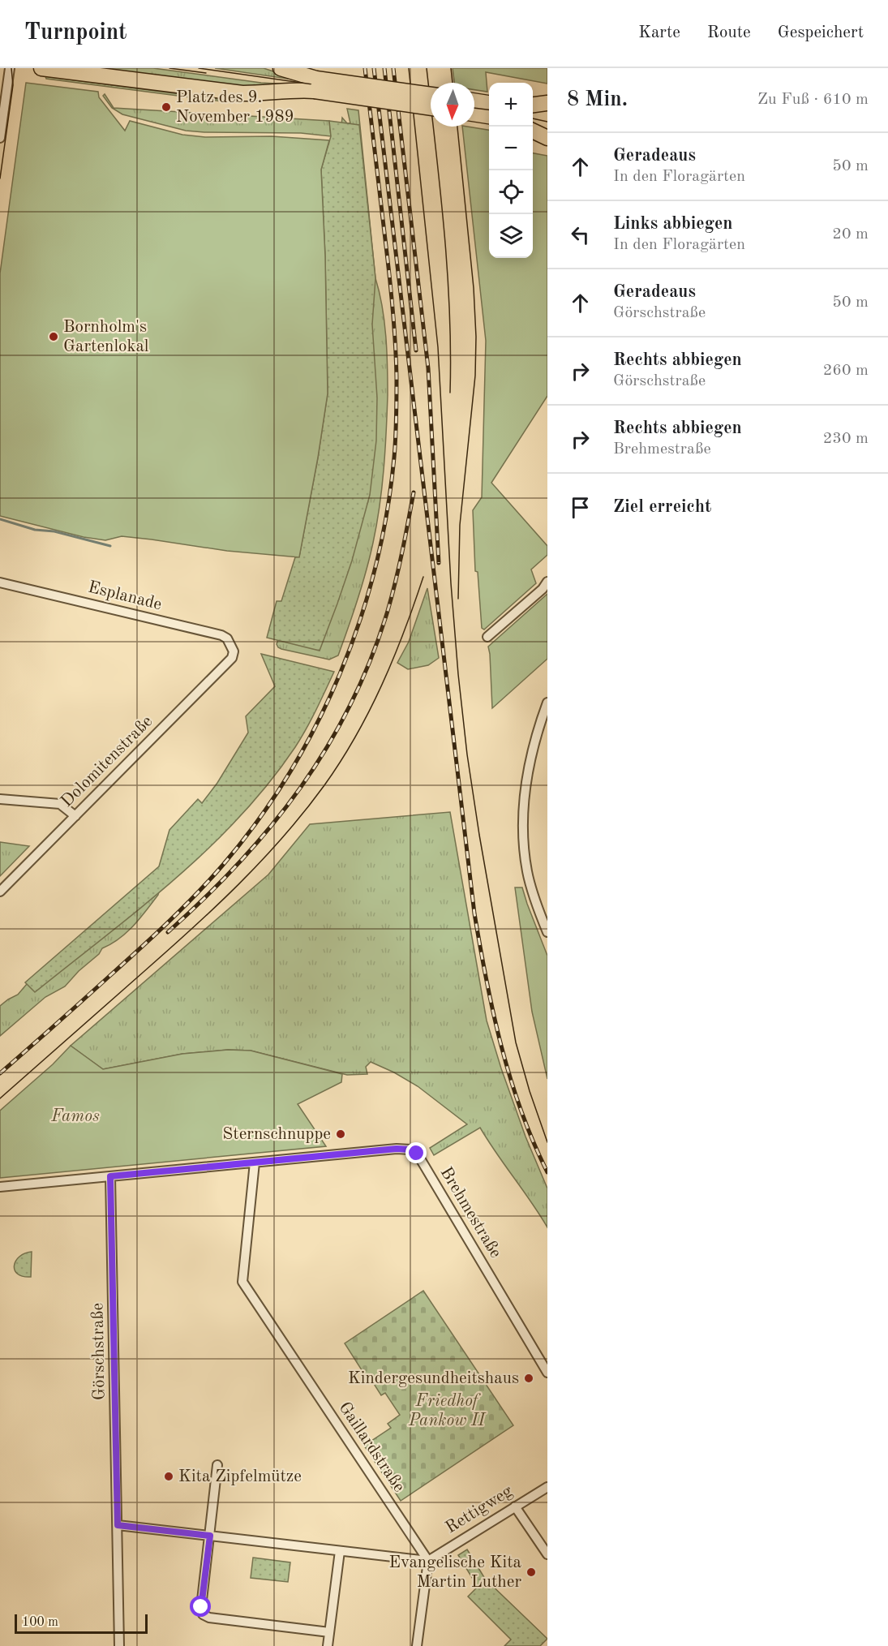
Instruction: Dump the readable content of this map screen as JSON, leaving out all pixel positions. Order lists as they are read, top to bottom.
{
  "streets": {
    "street": [
      "Esplanade",
      "Dolomitenstraße",
      "Brehmestraße",
      "Görschstraße",
      "Gaillardstraße",
      "Rettigweg"
    ]
  },
  "crossings": [
    ["Esplanade", "Dolomitenstraße"],
    ["Brehmestraße", "Görschstraße"],
    ["Brehmestraße", "Gaillardstraße"],
    ["Gaillardstraße", "Rettigweg"]
  ],
  "parks": ["Famos", "Friedhof Pankow II"],
  "places": [
    "Platz des 9. November 1989",
    "Bornholm's Gartenlokal",
    "Sternschnuppe",
    "Kindergesundheitshaus",
    "Kita Zipfelmütze",
    "Evangelische Kita Martin Luther"
  ],
  "scale_bar": "100 m",
  "north": "bottom",
  "page": {
    "header": "Turnpoint",
    "nav": ["Karte", "Route", "Gespeichert"],
    "heading": ["8 Min.", "Zu Fuß · 610 m"],
    "map_buttons": ["+", "−"],
    "list": [
      ["Geradeaus", "In den Floragärten", "50 m"],
      ["Links abbiegen", "In den Floragärten", "20 m"],
      ["Geradeaus", "Görschstraße", "50 m"],
      ["Rechts abbiegen", "Görschstraße", "260 m"],
      ["Rechts abbiegen", "Brehmestraße", "230 m"],
      "Ziel erreicht"
    ],
    "scale": "100 m"
  }
}
